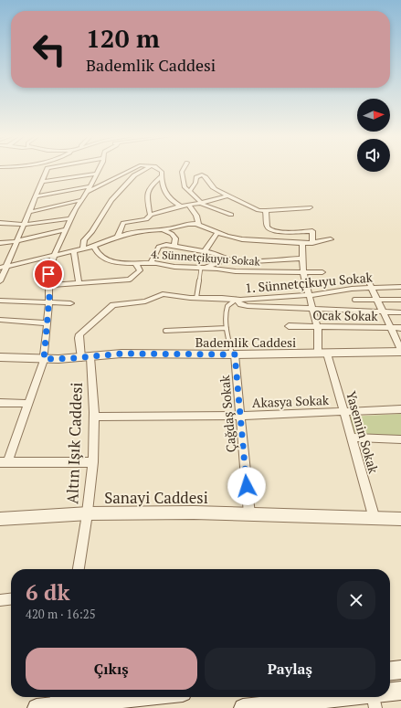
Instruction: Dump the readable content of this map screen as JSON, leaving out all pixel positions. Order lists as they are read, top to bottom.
{
  "streets": {
    "street": [
      "4. Sünnetçikuyu Sokak",
      "1. Sünnetçikuyu Sokak",
      "Ocak Sokak",
      "Bademlik Caddesi",
      "Akasya Sokak",
      "Çağdaş Sokak",
      "Yasemin Sokak",
      "Altın Işık Caddesi",
      "Sanayi Caddesi"
    ]
  },
  "crossings": [
    ["1. Sünnetçikuyu Sokak", "Bademlik Caddesi"],
    ["1. Sünnetçikuyu Sokak", "Altın Işık Caddesi"],
    ["Bademlik Caddesi", "Çağdaş Sokak"],
    ["Bademlik Caddesi", "Yasemin Sokak"],
    ["Bademlik Caddesi", "Altın Işık Caddesi"],
    ["Akasya Sokak", "Çağdaş Sokak"],
    ["Akasya Sokak", "Yasemin Sokak"],
    ["Akasya Sokak", "Altın Işık Caddesi"],
    ["Çağdaş Sokak", "Sanayi Caddesi"],
    ["Yasemin Sokak", "Sanayi Caddesi"],
    ["Altın Işık Caddesi", "Sanayi Caddesi"]
  ],
  "north": "right",
  "page": {
    "turn": ["120 m", "Bademlik Caddesi"],
    "heading": ["6 dk", "420 m · 16:25"],
    "buttons": ["Çıkış", "Paylaş"]
  }
}
